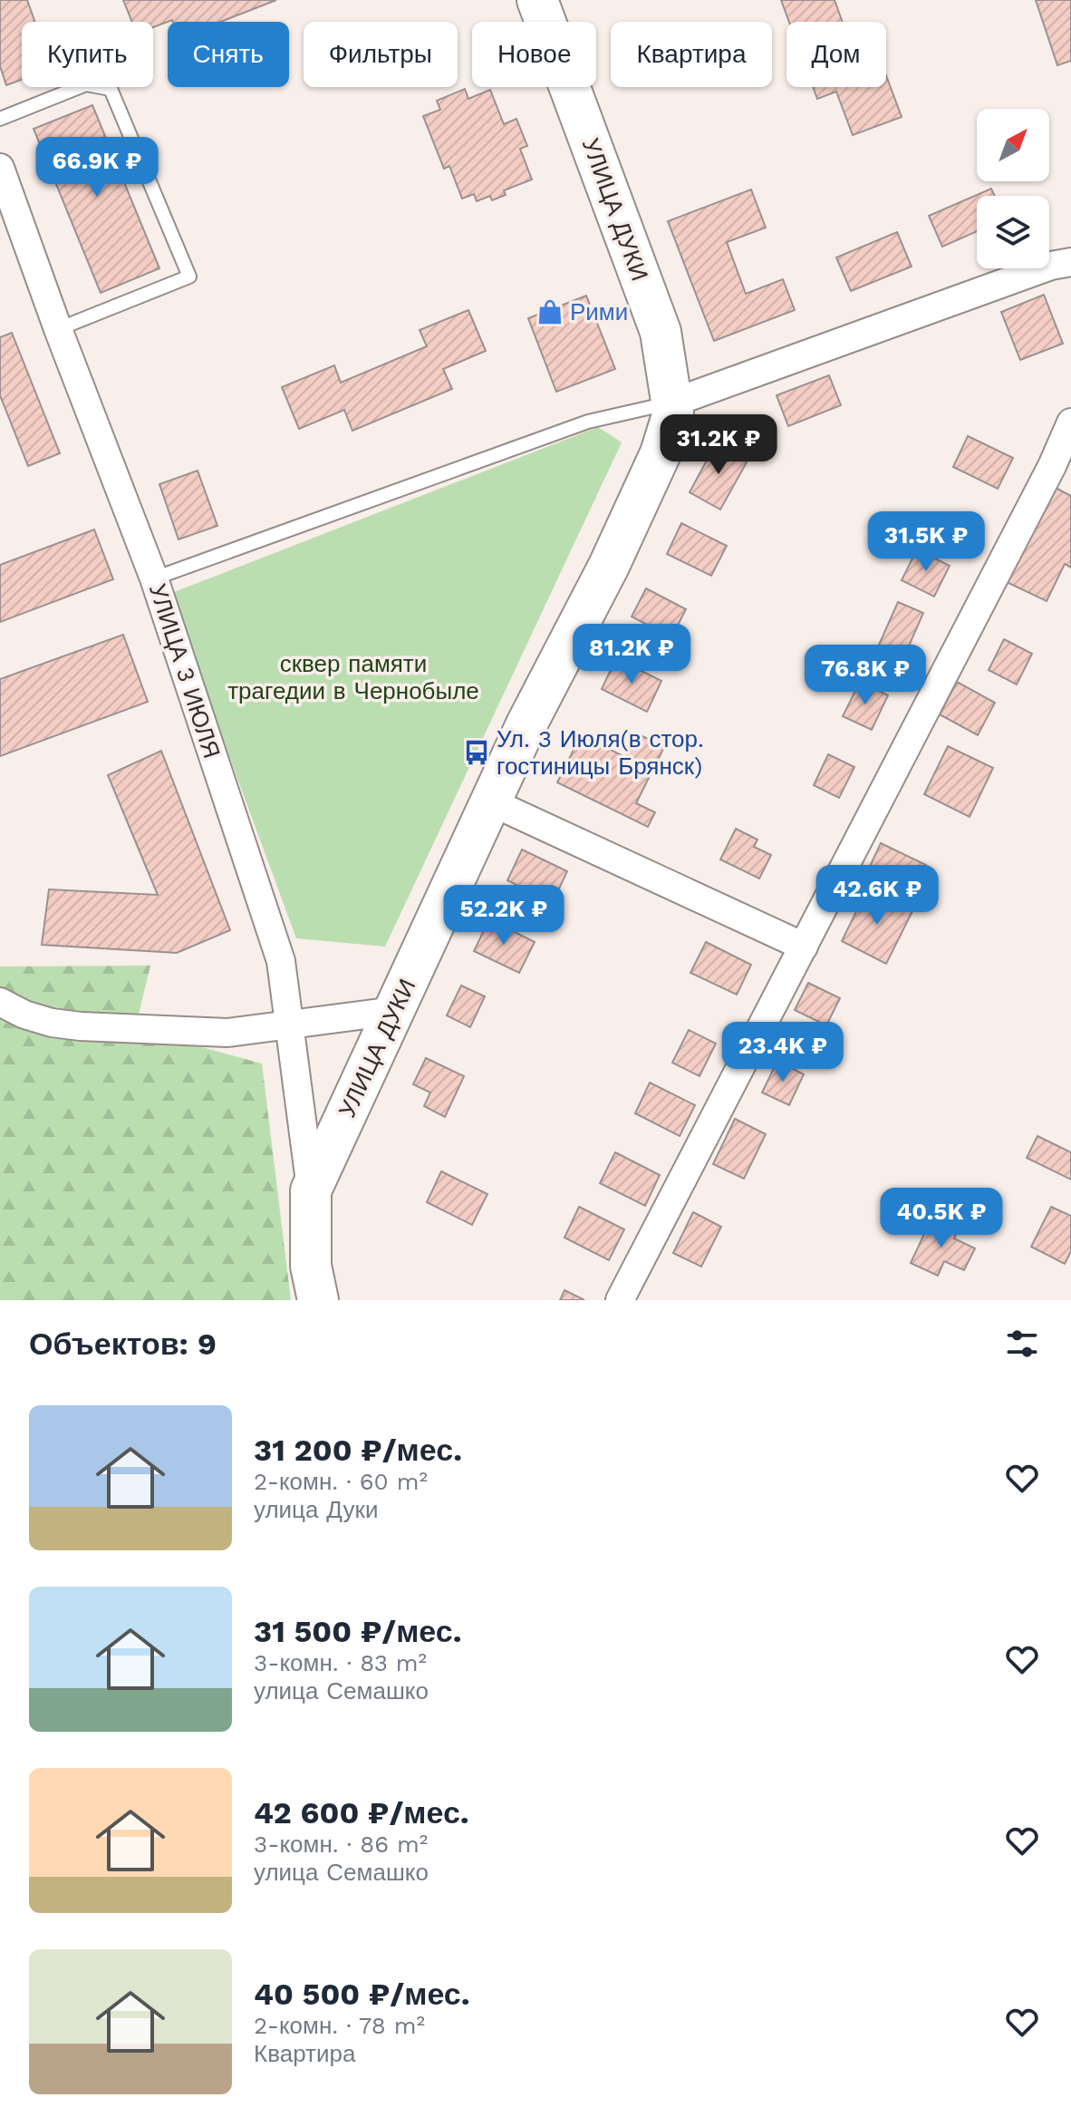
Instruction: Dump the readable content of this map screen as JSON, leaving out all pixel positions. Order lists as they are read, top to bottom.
{
  "streets": {
    "main road": ["УЛИЦА ДУКИ"],
    "street": ["УЛИЦА 3 ИЮЛЯ"]
  },
  "crossings": [
    ["УЛИЦА ДУКИ", "УЛИЦА 3 ИЮЛЯ"]
  ],
  "parks": ["сквер памяти трагедии в Чернобыле"],
  "places": {
    "shop": ["Рими"],
    "bus stop": ["Ул. 3 Июля(в стор. гостиницы Брянск)"]
  },
  "north": "top right",
  "page": {
    "chip": [
      "Купить",
      "Снять",
      "Фильтры",
      "Новое",
      "Квартира",
      "Дом"
    ],
    "price": [
      "66.9K ₽",
      "31.2K ₽",
      "31.5K ₽",
      "81.2K ₽",
      "76.8K ₽",
      "42.6K ₽",
      "52.2K ₽",
      "23.4K ₽",
      "40.5K ₽"
    ],
    "heading": "Объектов: 9",
    "list": [
      {
        "name": "31 200 ₽/мес.",
        "note": "2-комн. · 60 m² · улица Дуки"
      },
      {
        "name": "31 500 ₽/мес.",
        "note": "3-комн. · 83 m² · улица Семашко"
      },
      {
        "name": "42 600 ₽/мес.",
        "note": "3-комн. · 86 m² · улица Семашко"
      },
      {
        "name": "40 500 ₽/мес.",
        "note": "2-комн. · 78 m² · Квартира"
      }
    ]
  }
}
